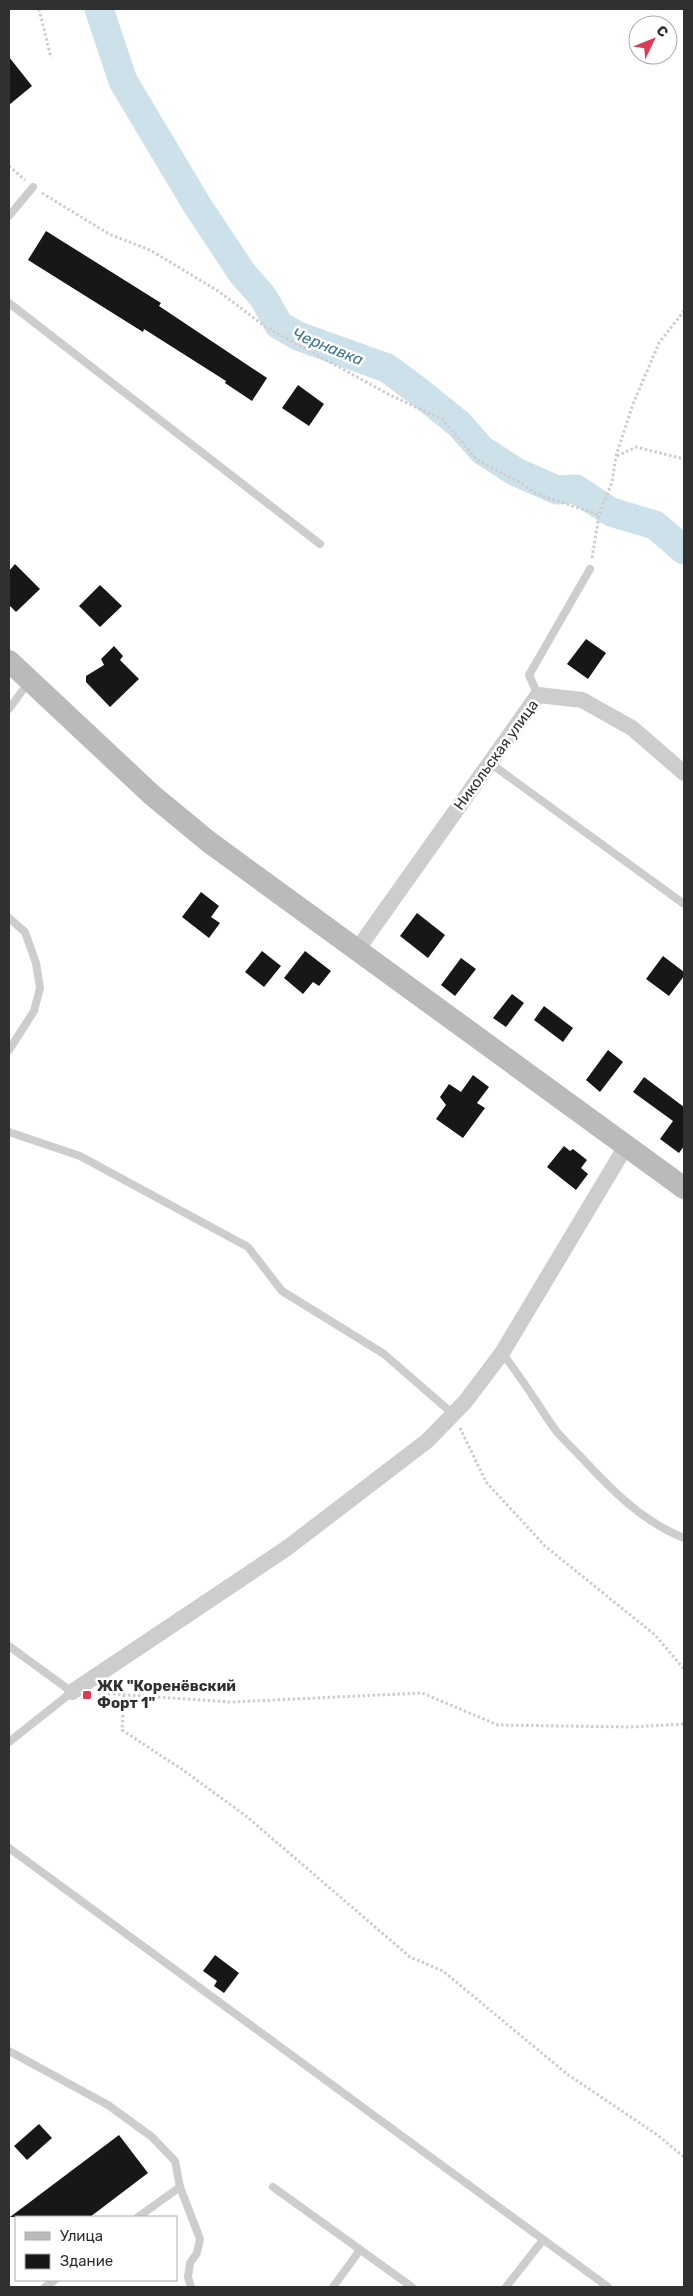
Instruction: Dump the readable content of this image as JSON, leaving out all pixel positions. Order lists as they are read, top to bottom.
{
  "streets": {
    "street": ["Никольская улица"]
  },
  "water": ["Чернавка"],
  "places": {
    "transit": ["ЖК \"Коренёвский Форт 1\""]
  },
  "legend": ["Улица", "Здание"],
  "north": "top right"
}
